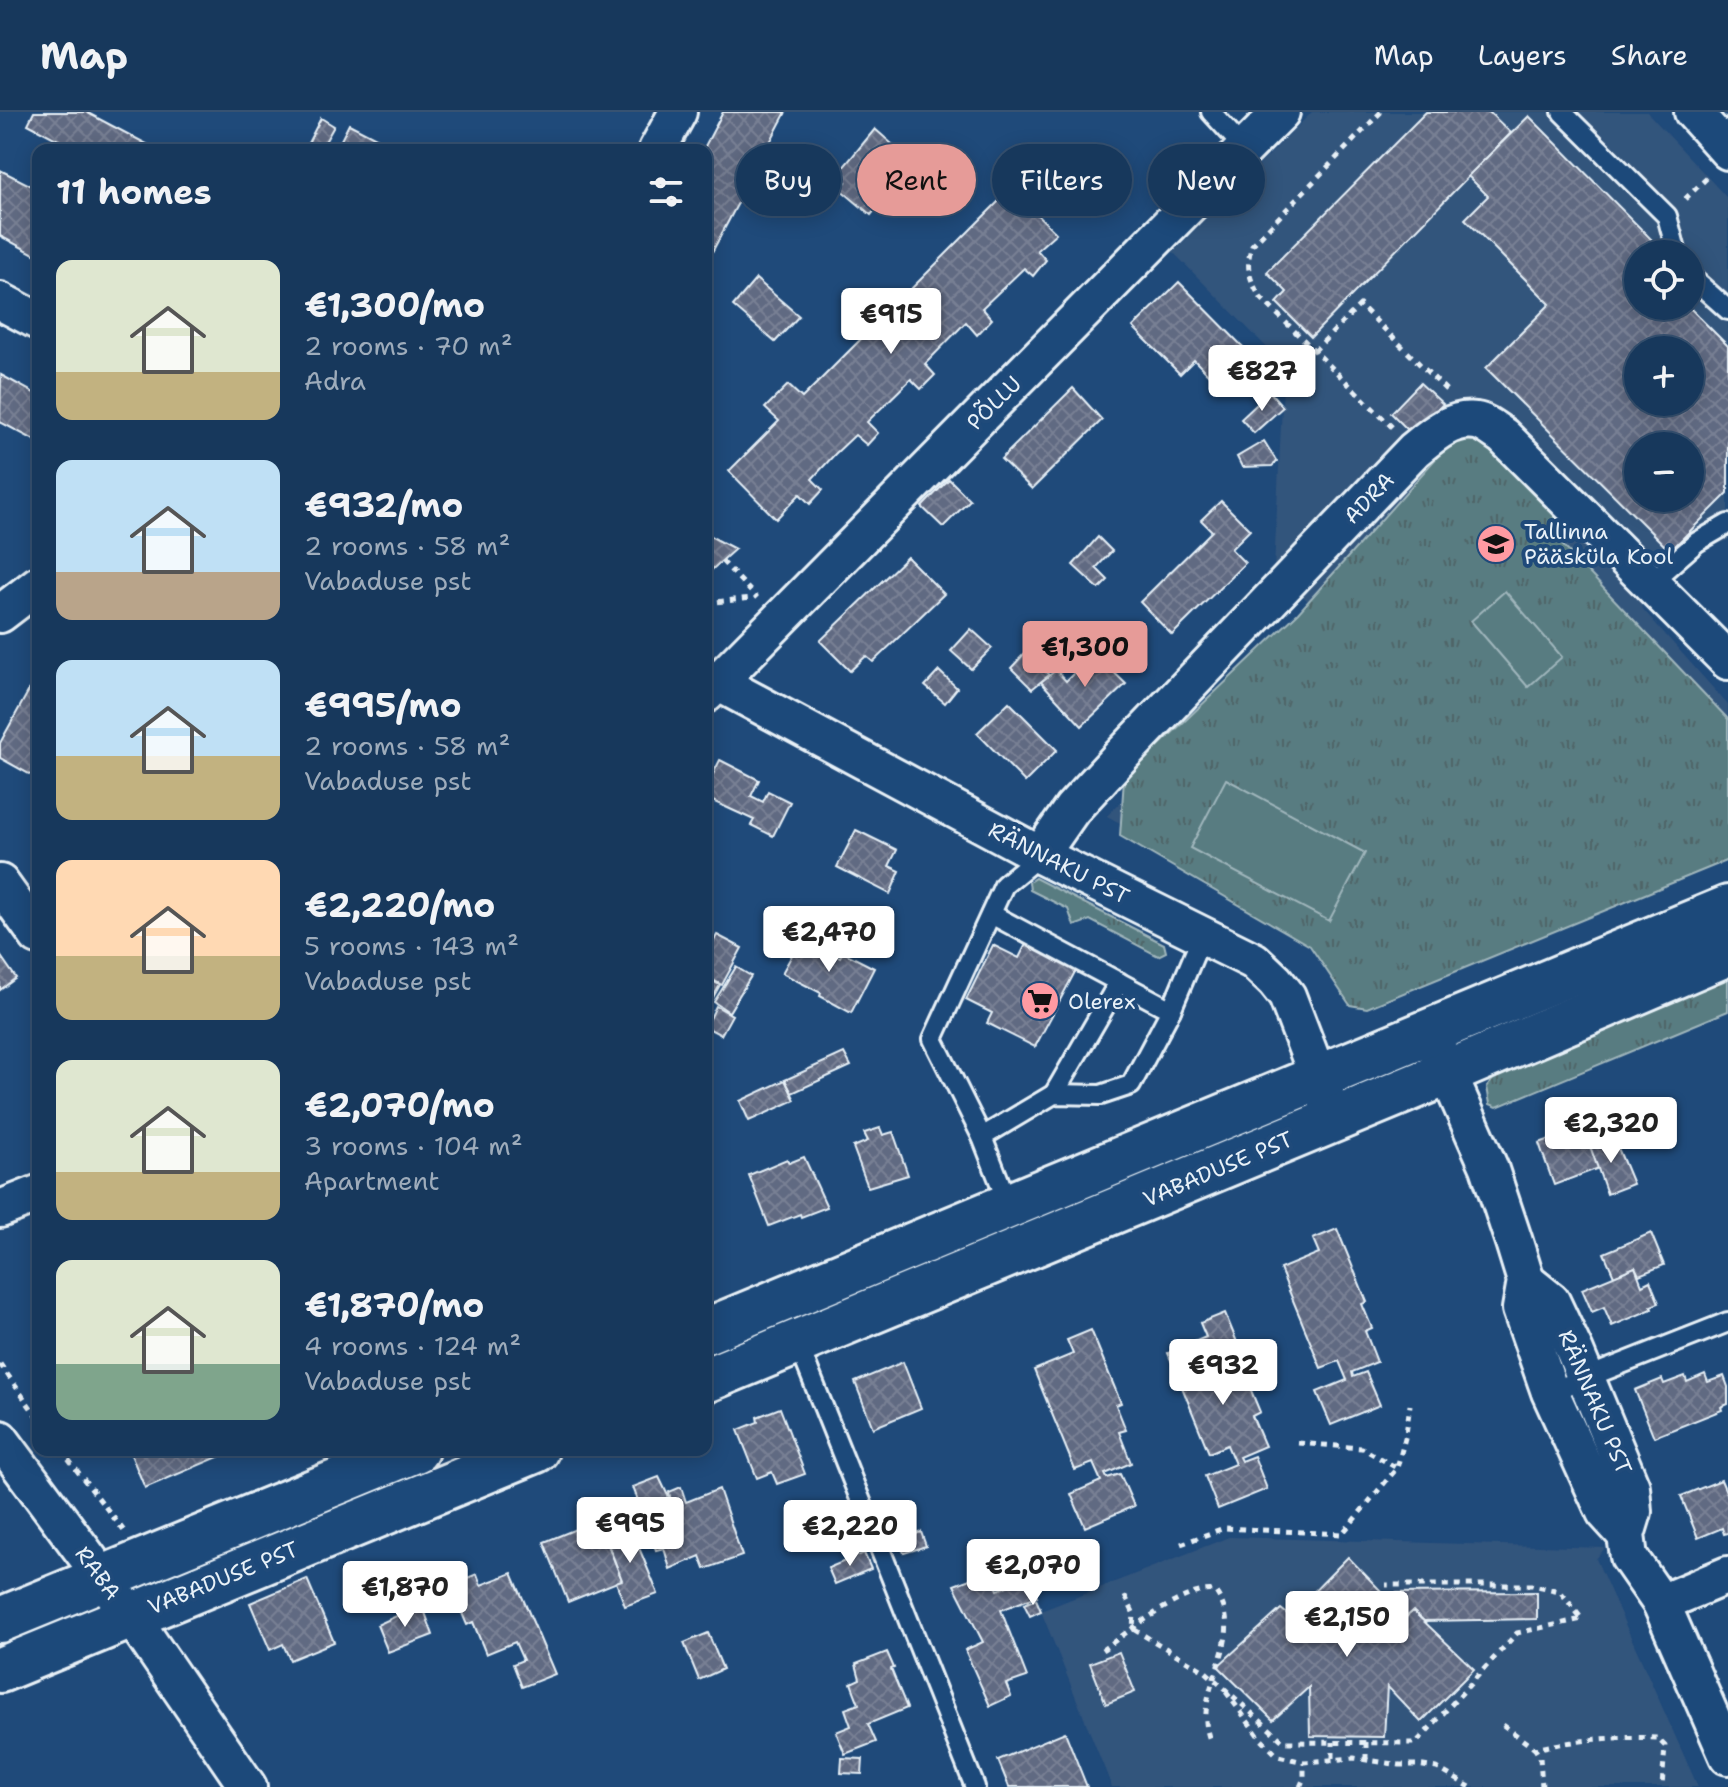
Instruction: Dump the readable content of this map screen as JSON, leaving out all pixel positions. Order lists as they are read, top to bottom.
{
  "streets": {
    "highway": ["VABADUSE PST"],
    "street": [
      "PÕLLU",
      "ADRA",
      "RÄNNAKU PST",
      "RABA"
    ]
  },
  "crossings": [
    ["ADRA", "RÄNNAKU PST"],
    ["RÄNNAKU PST", "VABADUSE PST"],
    ["VABADUSE PST", "RABA"]
  ],
  "places": {
    "school or university": ["Tallinna Pääsküla Kool"],
    "supermarket": ["Olerex"]
  },
  "page": {
    "header": "Map",
    "nav": ["Map", "Layers", "Share"],
    "chip": [
      "Buy",
      "Rent",
      "Filters",
      "New"
    ],
    "heading": "11 homes",
    "map_buttons": ["+", "−"],
    "list": [
      {
        "name": "€1,300/mo",
        "note": "2 rooms · 70 m² · Adra"
      },
      {
        "name": "€932/mo",
        "note": "2 rooms · 58 m² · Vabaduse pst"
      },
      {
        "name": "€995/mo",
        "note": "2 rooms · 58 m² · Vabaduse pst"
      },
      {
        "name": "€2,220/mo",
        "note": "5 rooms · 143 m² · Vabaduse pst"
      },
      {
        "name": "€2,070/mo",
        "note": "3 rooms · 104 m² · Apartment"
      },
      {
        "name": "€1,870/mo",
        "note": "4 rooms · 124 m² · Vabaduse pst"
      }
    ],
    "price": [
      "€915",
      "€827",
      "€1,300",
      "€2,470",
      "€2,320",
      "€932",
      "€995",
      "€2,220",
      "€2,070",
      "€1,870",
      "€2,150"
    ]
  }
}
